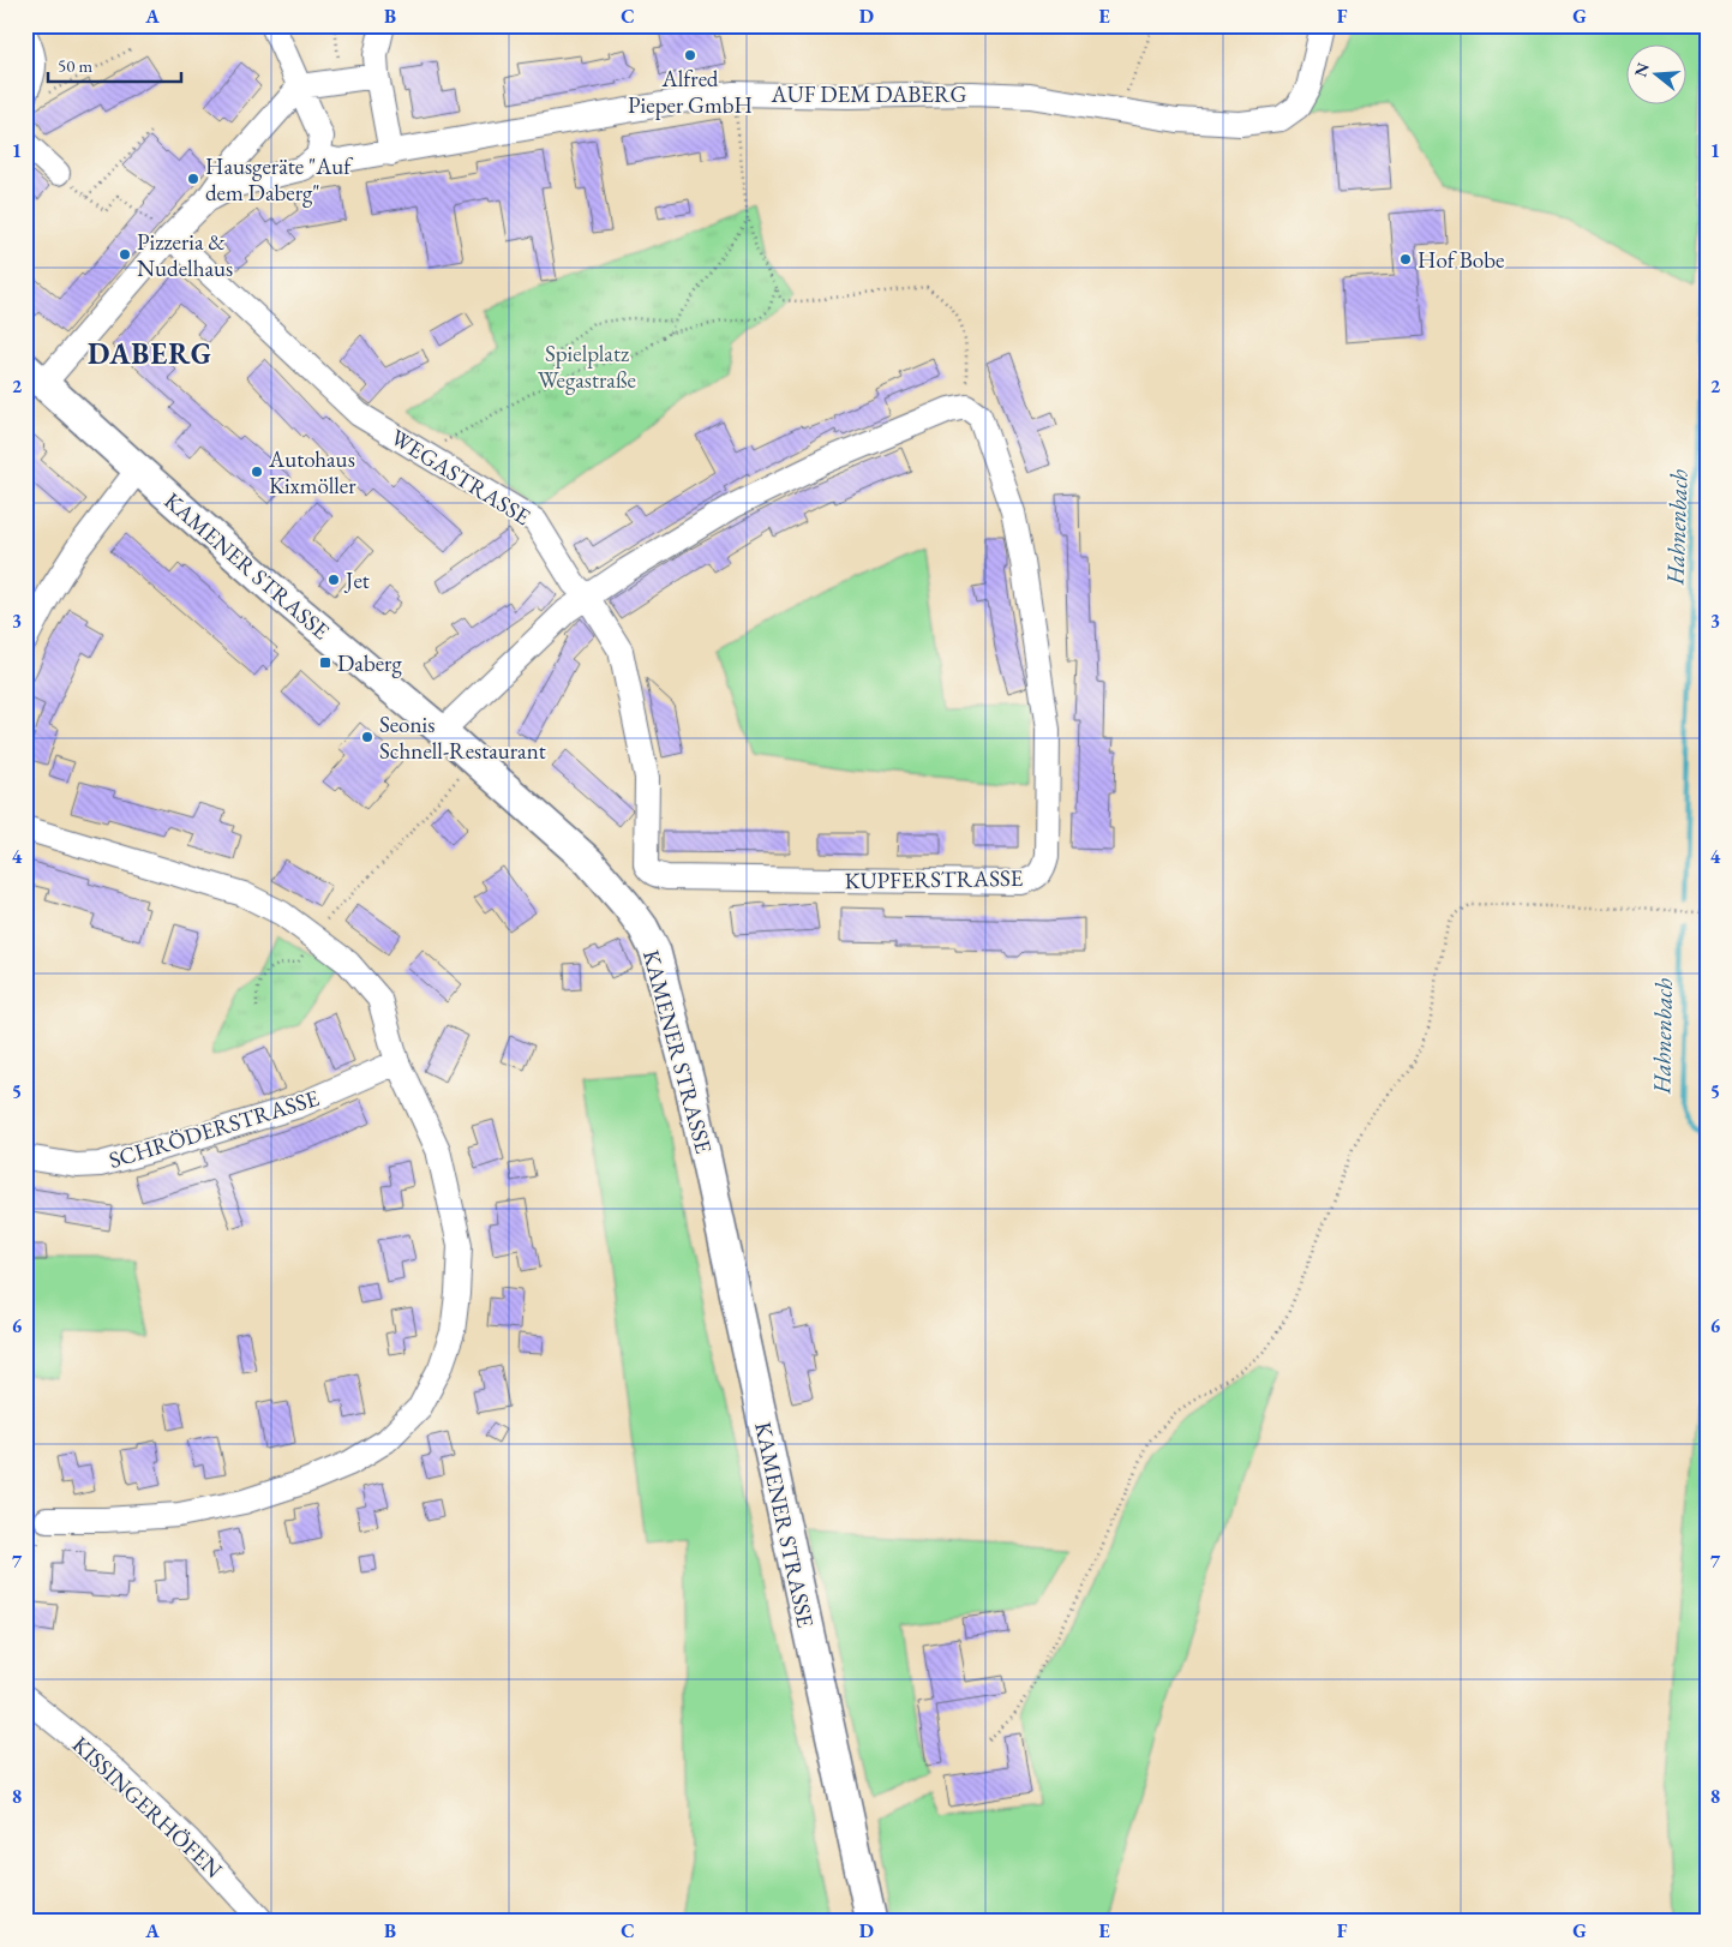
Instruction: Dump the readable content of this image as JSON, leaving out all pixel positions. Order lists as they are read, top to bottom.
{
  "streets": {
    "main road": ["KAMENER STRASSE"],
    "street": [
      "AUF DEM DABERG",
      "WEGASTRASSE",
      "KUPFERSTRASSE",
      "SCHRÖDERSTRASSE",
      "KISSINGERHÖFEN"
    ]
  },
  "crossings": [
    ["WEGASTRASSE", "KUPFERSTRASSE"]
  ],
  "districts": ["DABERG"],
  "water": ["Hahnenbach"],
  "parks": ["Spielplatz Wegastraße"],
  "places": {
    "other": [
      "Alfred Pieper GmbH",
      "Hausgeräte \"Auf dem Daberg\"",
      "Pizzeria & Nudelhaus",
      "Hof Bobe",
      "Autohaus Kixmöller",
      "Jet",
      "Seonis Schnell-Restaurant"
    ],
    "transit": ["Daberg"]
  },
  "scale_bar": "50 m",
  "north": "left",
  "grid": {
    "columns": [
      "A",
      "B",
      "C",
      "D",
      "E",
      "F",
      "G"
    ],
    "rows": [
      "1",
      "2",
      "3",
      "4",
      "5",
      "6",
      "7",
      "8"
    ]
  }
}
